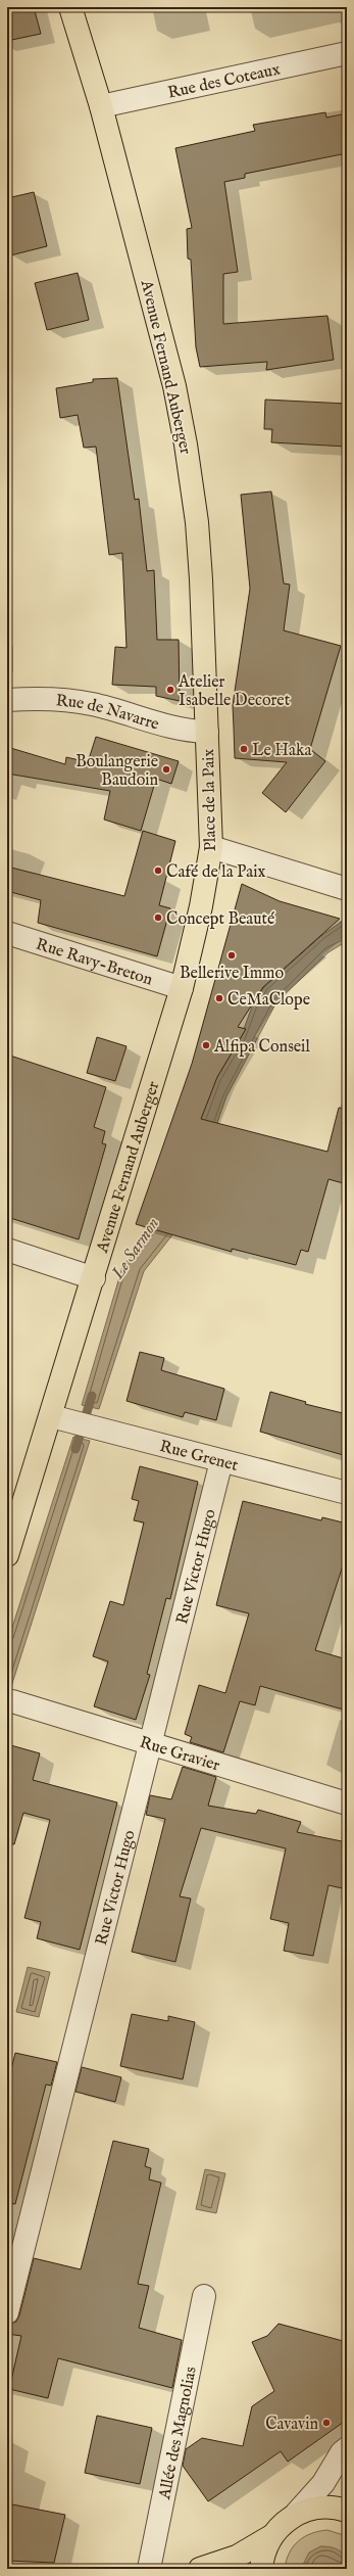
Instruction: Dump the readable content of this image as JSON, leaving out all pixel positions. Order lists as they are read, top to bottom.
{
  "streets": {
    "main road": ["Avenue Fernand Auberger", "Place de la Paix"],
    "street": [
      "Rue des Coteaux",
      "Rue de Navarre",
      "Rue Ravy-Breton",
      "Rue Grenet",
      "Rue Victor Hugo",
      "Rue Gravier",
      "Allée des Magnolias"
    ]
  },
  "crossings": [
    ["Rue des Coteaux", "Avenue Fernand Auberger"],
    ["Avenue Fernand Auberger", "Rue de Navarre"],
    ["Avenue Fernand Auberger", "Place de la Paix"],
    ["Avenue Fernand Auberger", "Rue Ravy-Breton"],
    ["Avenue Fernand Auberger", "Rue Grenet"],
    ["Rue de Navarre", "Place de la Paix"],
    ["Place de la Paix", "Rue Ravy-Breton"],
    ["Rue Grenet", "Rue Victor Hugo"],
    ["Rue Victor Hugo", "Rue Gravier"]
  ],
  "water": ["Le Sarmon"],
  "places": [
    "Atelier Isabelle Decoret",
    "Le Haka",
    "Boulangerie Baudoin",
    "Café de la Paix",
    "Concept Beauté",
    "Bellerive Immo",
    "CeMaClope",
    "Alfipa Conseil",
    "Cavavin"
  ]
}
